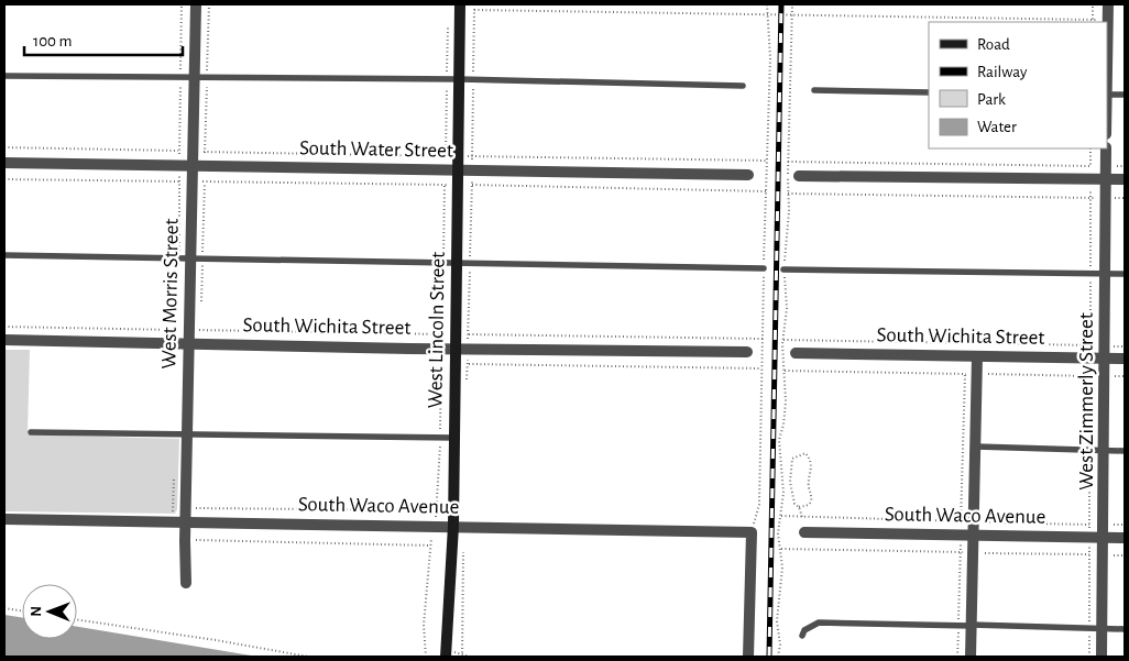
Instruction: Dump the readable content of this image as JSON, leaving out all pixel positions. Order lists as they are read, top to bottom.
{
  "streets": {
    "street": [
      "South Water Street",
      "West Morris Street",
      "South Wichita Street",
      "West Lincoln Street",
      "West Zimmerly Street",
      "South Waco Avenue"
    ]
  },
  "crossings": [
    ["South Water Street", "West Morris Street"],
    ["South Water Street", "West Lincoln Street"],
    ["West Morris Street", "South Wichita Street"],
    ["West Morris Street", "South Waco Avenue"],
    ["South Wichita Street", "West Lincoln Street"],
    ["South Wichita Street", "West Zimmerly Street"],
    ["West Lincoln Street", "South Waco Avenue"],
    ["West Zimmerly Street", "South Waco Avenue"]
  ],
  "legend": [
    "Road",
    "Railway",
    "Park",
    "Water"
  ],
  "scale_bar": "100 m",
  "north": "left"
}
